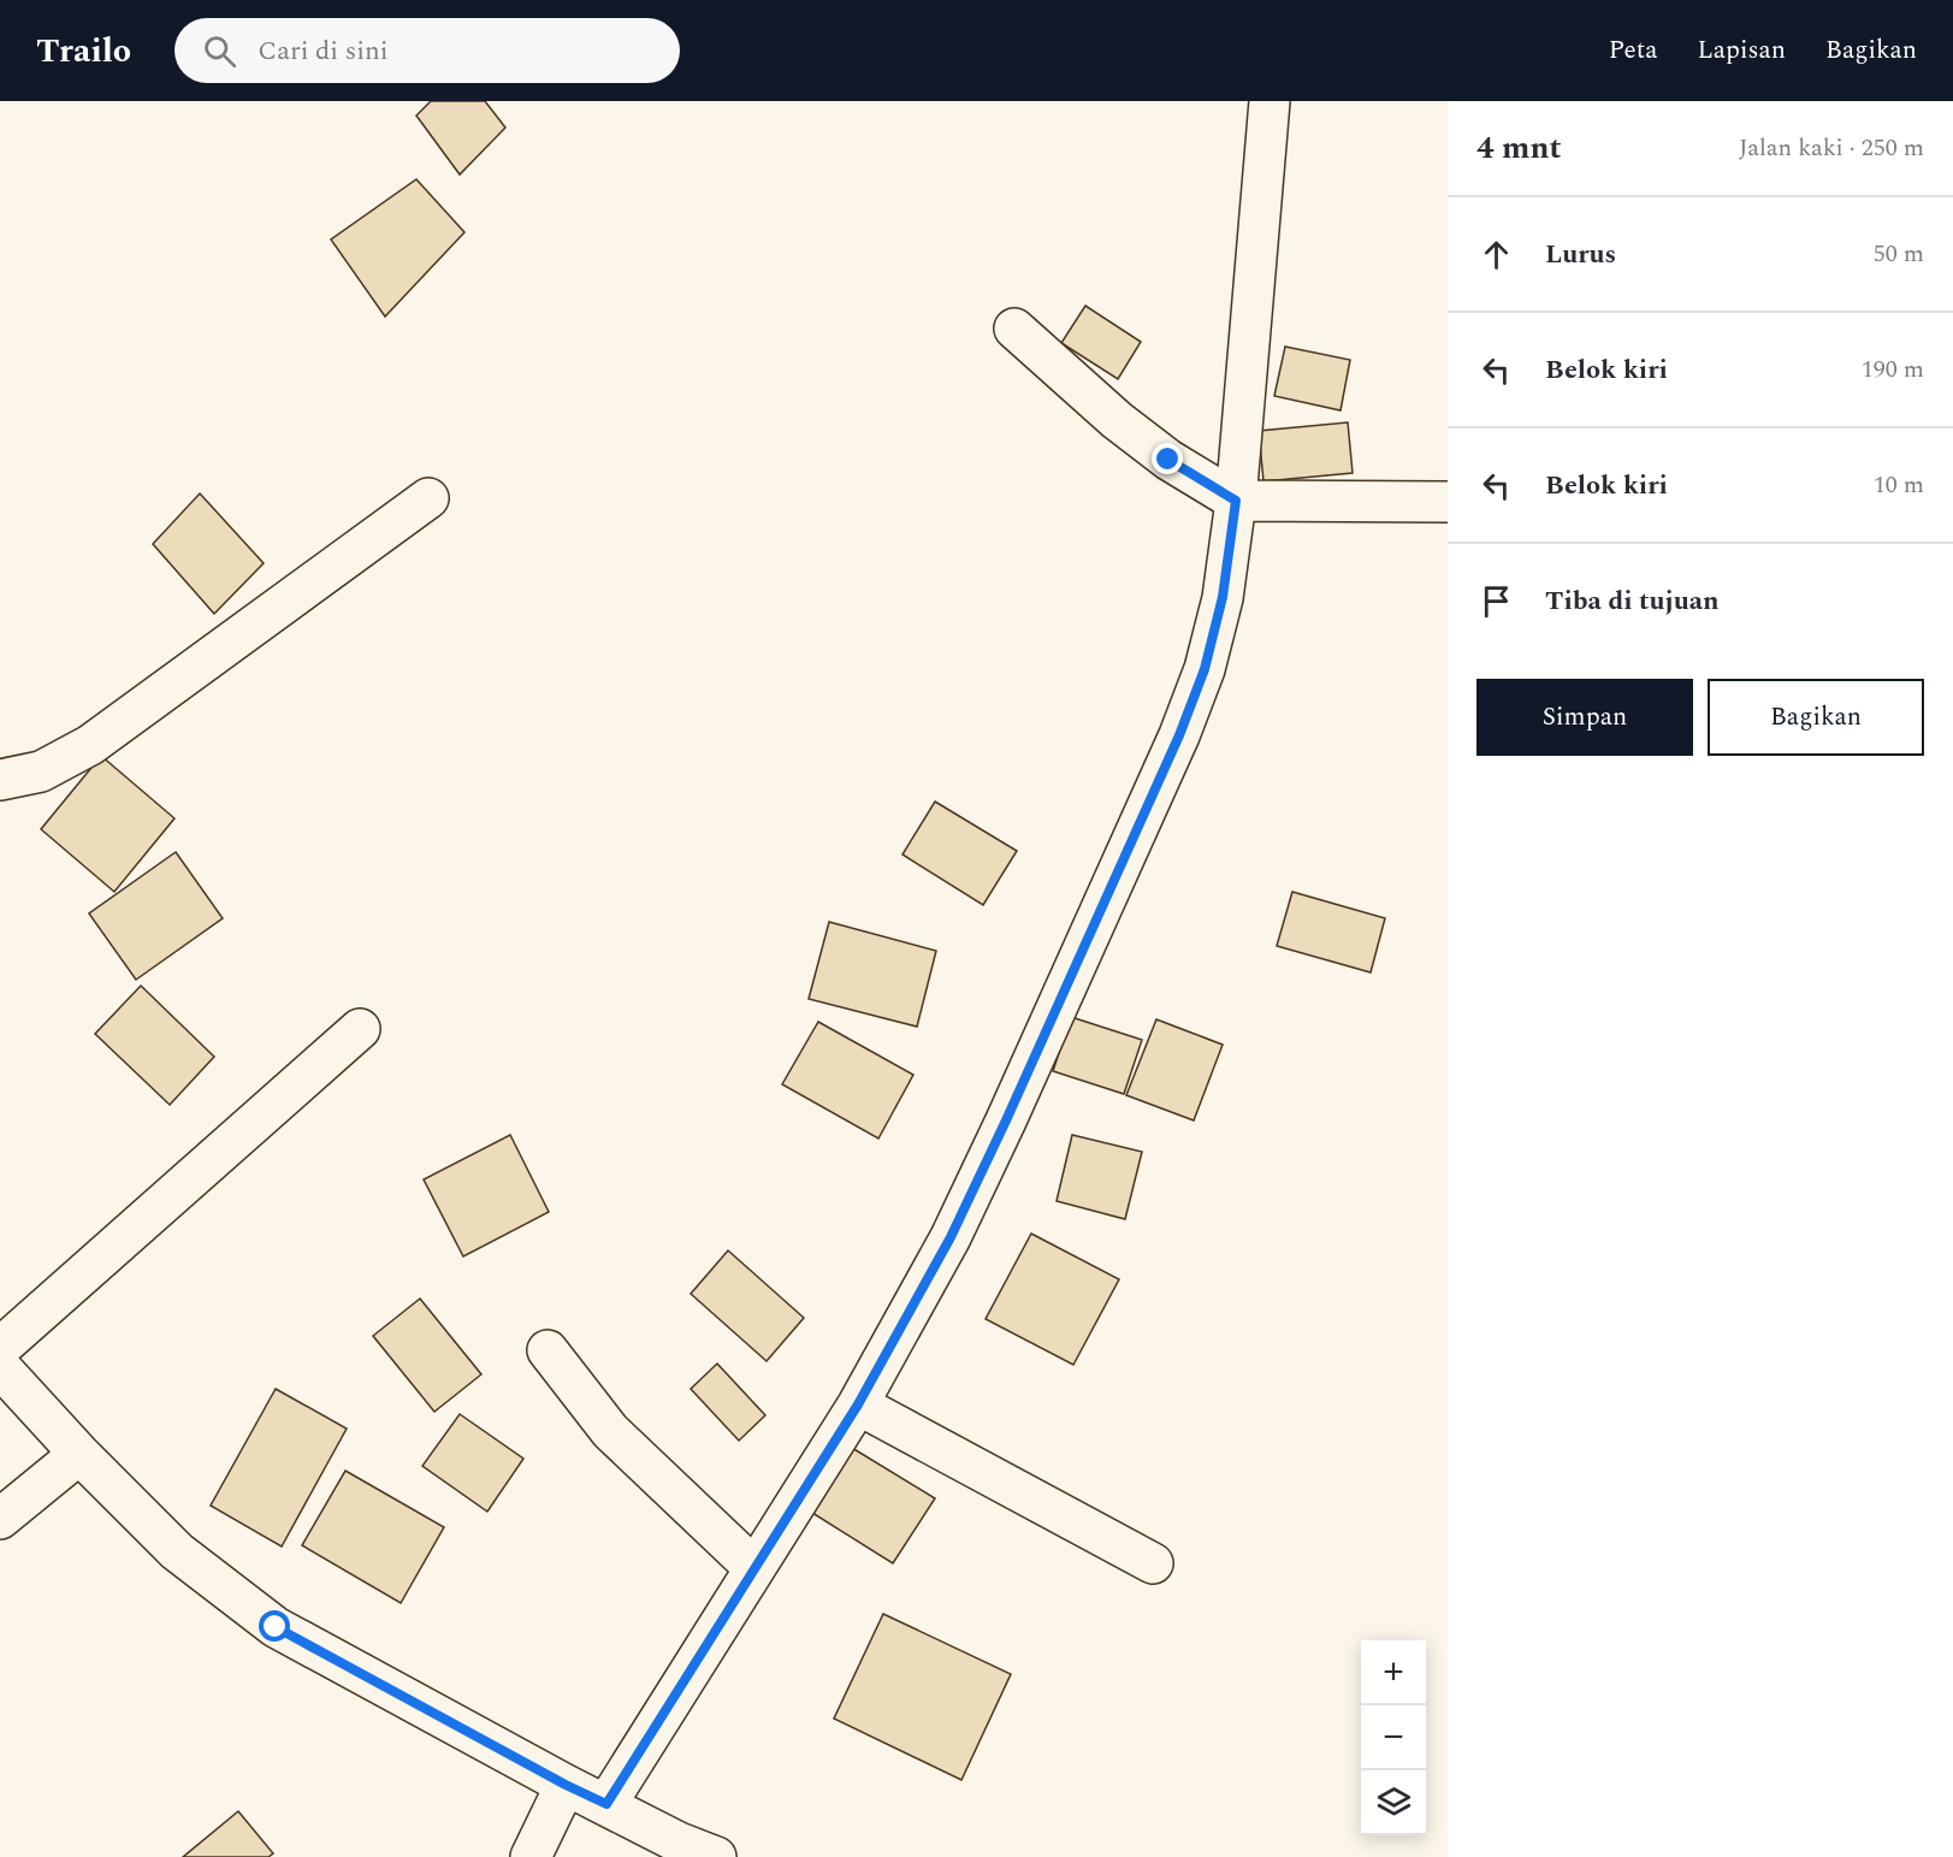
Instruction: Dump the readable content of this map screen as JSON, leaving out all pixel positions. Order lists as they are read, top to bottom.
{
  "page": {
    "header": "Trailo",
    "search": "Cari di sini",
    "nav": ["Peta", "Lapisan", "Bagikan"],
    "heading": ["4 mnt", "Jalan kaki · 250 m"],
    "list": [
      ["Lurus", "50 m"],
      ["Belok kiri", "190 m"],
      ["Belok kiri", "10 m"],
      "Tiba di tujuan"
    ],
    "buttons": ["Simpan", "Bagikan"],
    "map_buttons": ["+", "−"]
  }
}
